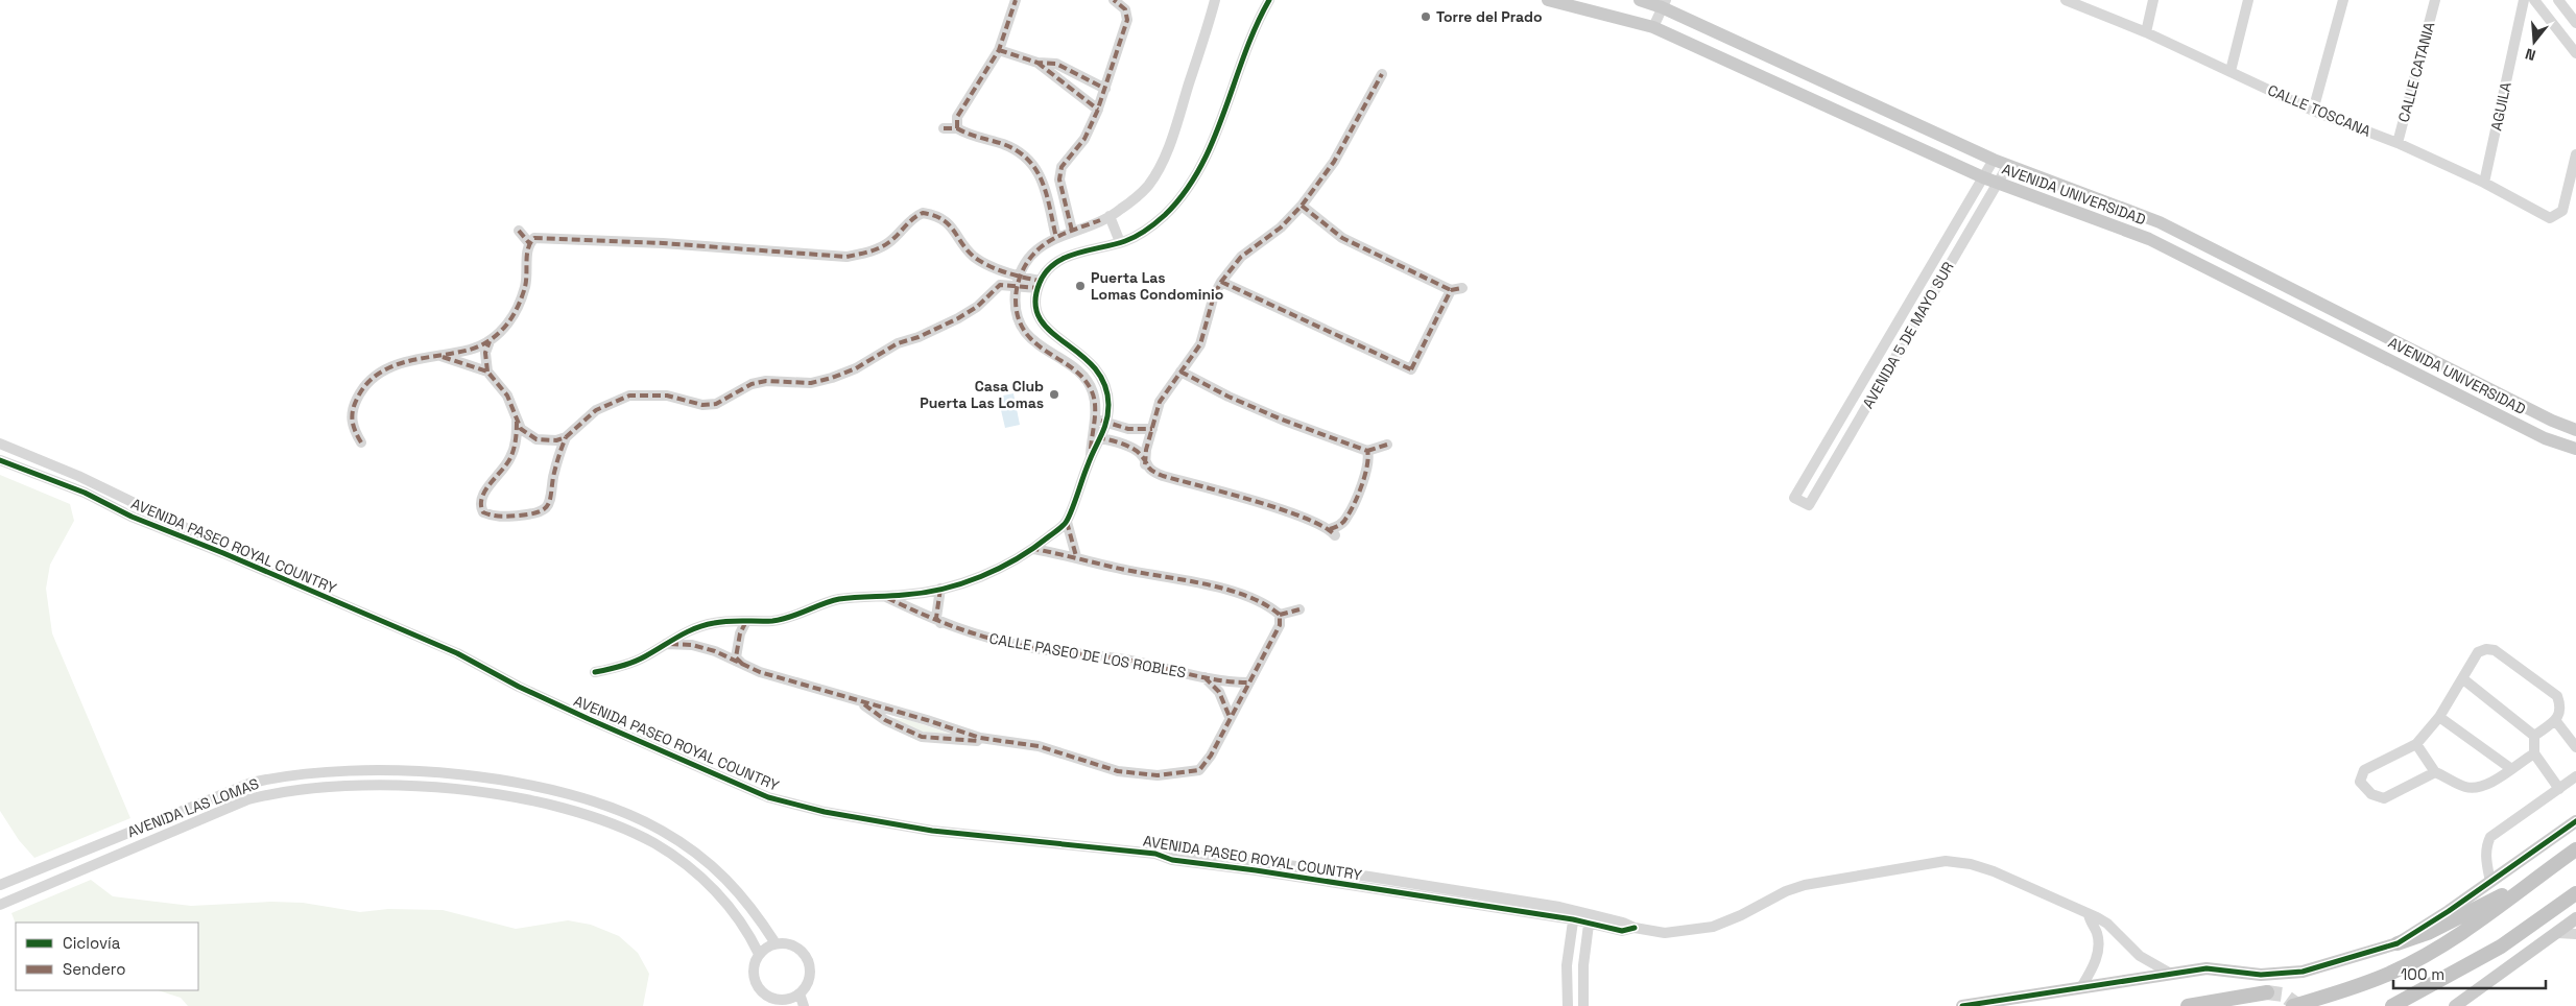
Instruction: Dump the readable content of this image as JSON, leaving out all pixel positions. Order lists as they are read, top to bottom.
{
  "streets": {
    "main road": ["AVENIDA UNIVERSIDAD"],
    "street": [
      "CALLE CATANIA",
      "AGUILA",
      "CALLE TOSCANA",
      "AVENIDA 5 DE MAYO SUR",
      "AVENIDA PASEO ROYAL COUNTRY",
      "CALLE PASEO DE LOS ROBLES",
      "AVENIDA LAS LOMAS"
    ]
  },
  "crossings": [
    ["CALLE CATANIA", "CALLE TOSCANA"],
    ["AGUILA", "CALLE TOSCANA"],
    ["AVENIDA UNIVERSIDAD", "AVENIDA 5 DE MAYO SUR"]
  ],
  "places": ["Torre del Prado", "Puerta Las Lomas Condominio", "Casa Club Puerta Las Lomas"],
  "legend": ["Ciclovía", "Sendero"],
  "scale_bar": "100 m",
  "north": "bottom"
}
